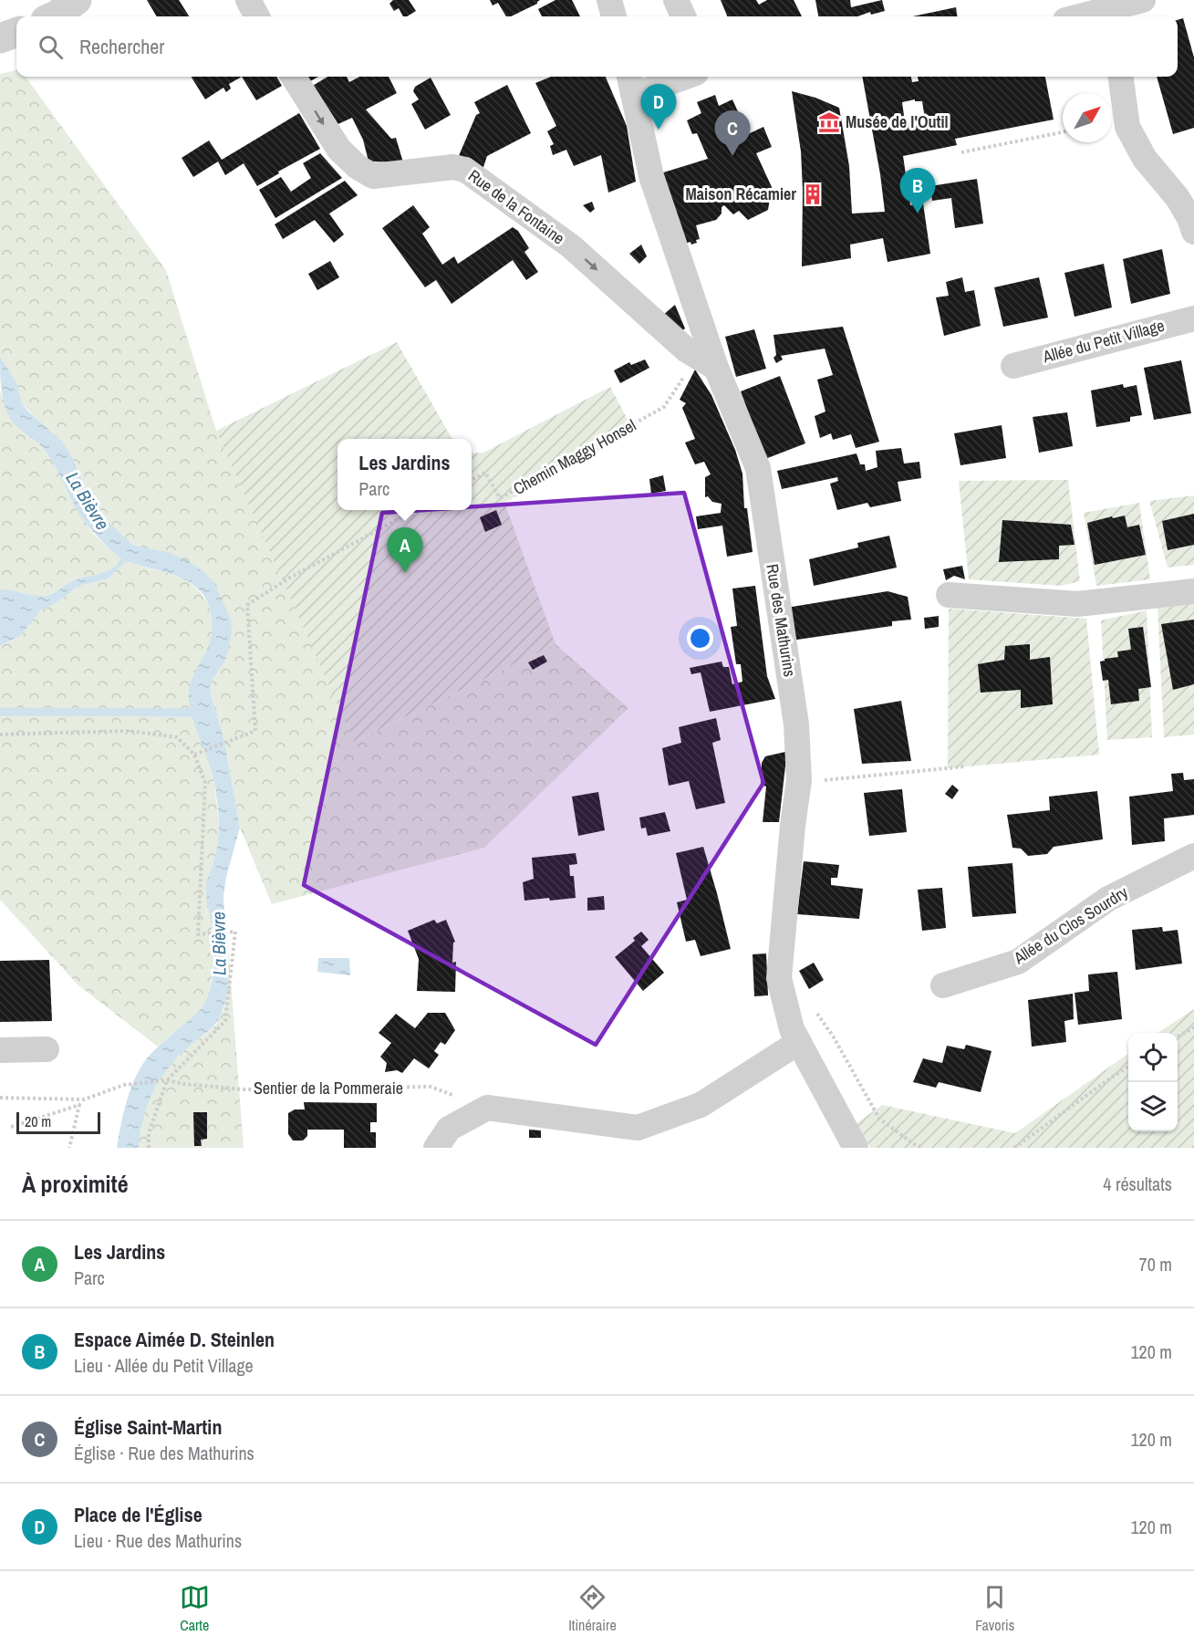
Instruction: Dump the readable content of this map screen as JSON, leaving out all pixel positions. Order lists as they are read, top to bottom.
{
  "streets": {
    "street": [
      "Rue de la Fontaine",
      "Allée du Petit Village",
      "Rue des Mathurins",
      "Allée du Clos Sourdry"
    ],
    "path": ["Chemin Maggy Honsel", "Sentier de la Pommeraie"]
  },
  "crossings": [
    ["Rue de la Fontaine", "Rue des Mathurins"]
  ],
  "one_way": ["Rue de la Fontaine"],
  "water": ["La Bièvre"],
  "places": {
    "museum": ["Musée de l'Outil"],
    "building": ["Maison Récamier"]
  },
  "scale_bar": "20 m",
  "north": "top right",
  "page": {
    "search": "Rechercher",
    "pins": [
      "D",
      "C",
      "B",
      "A"
    ],
    "popup": ["Les Jardins", "Parc"],
    "scale": "20 m",
    "heading": ["À proximité", "4 résultats"],
    "list": [
      {
        "mark": "A",
        "name": "Les Jardins",
        "note": "Parc",
        "value": "70 m"
      },
      {
        "mark": "B",
        "name": "Espace Aimée D. Steinlen",
        "note": "Lieu · Allée du Petit Village",
        "value": "120 m"
      },
      {
        "mark": "C",
        "name": "Église Saint-Martin",
        "note": "Église · Rue des Mathurins",
        "value": "120 m"
      },
      {
        "mark": "D",
        "name": "Place de l'Église",
        "note": "Lieu · Rue des Mathurins",
        "value": "120 m"
      }
    ],
    "nav": ["Carte", "Itinéraire", "Favoris"]
  }
}
